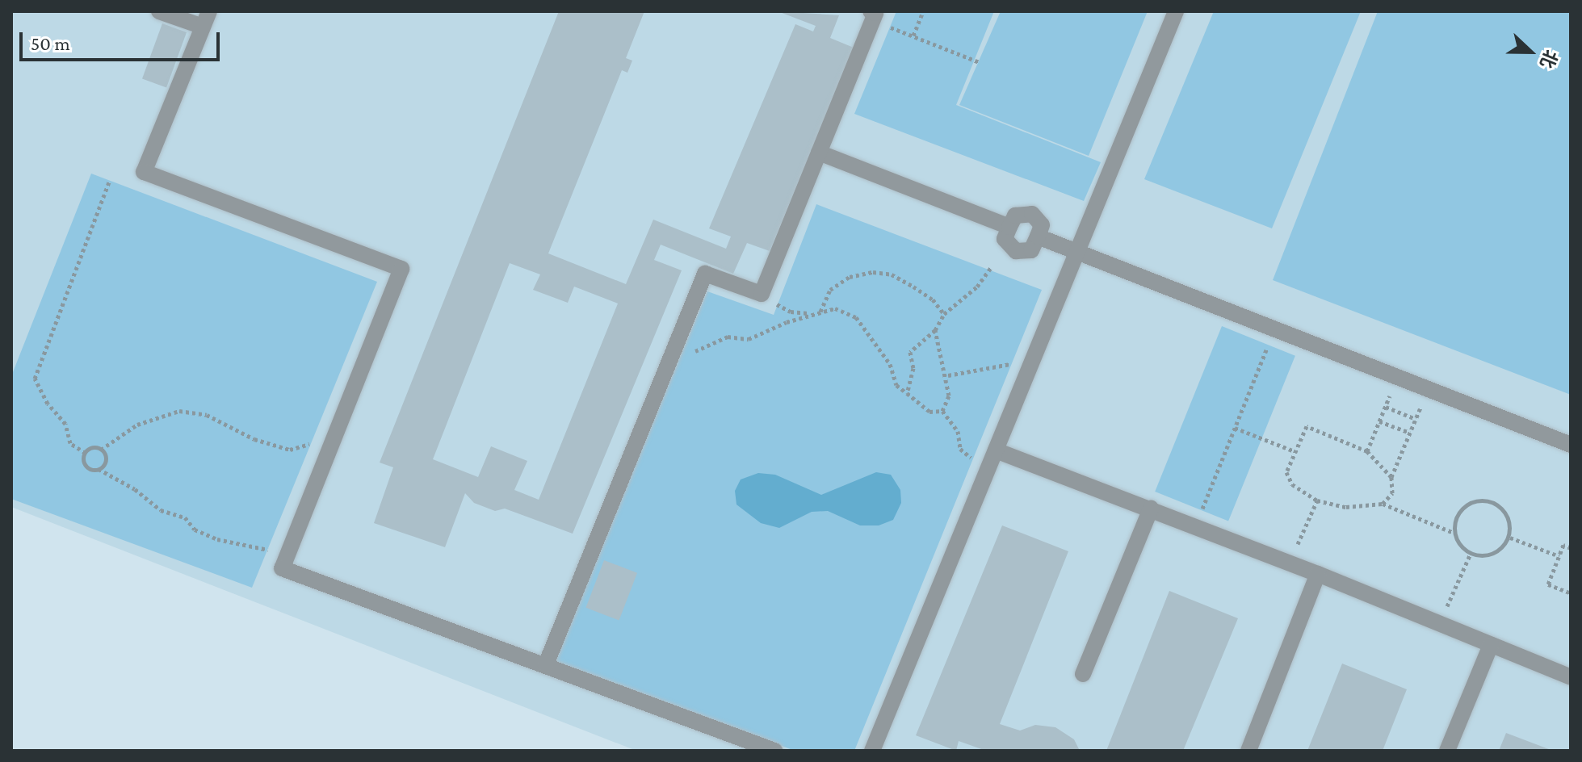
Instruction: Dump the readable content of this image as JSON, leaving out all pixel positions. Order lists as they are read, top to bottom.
{
  "scale_bar": "50 m",
  "north": "right"
}
